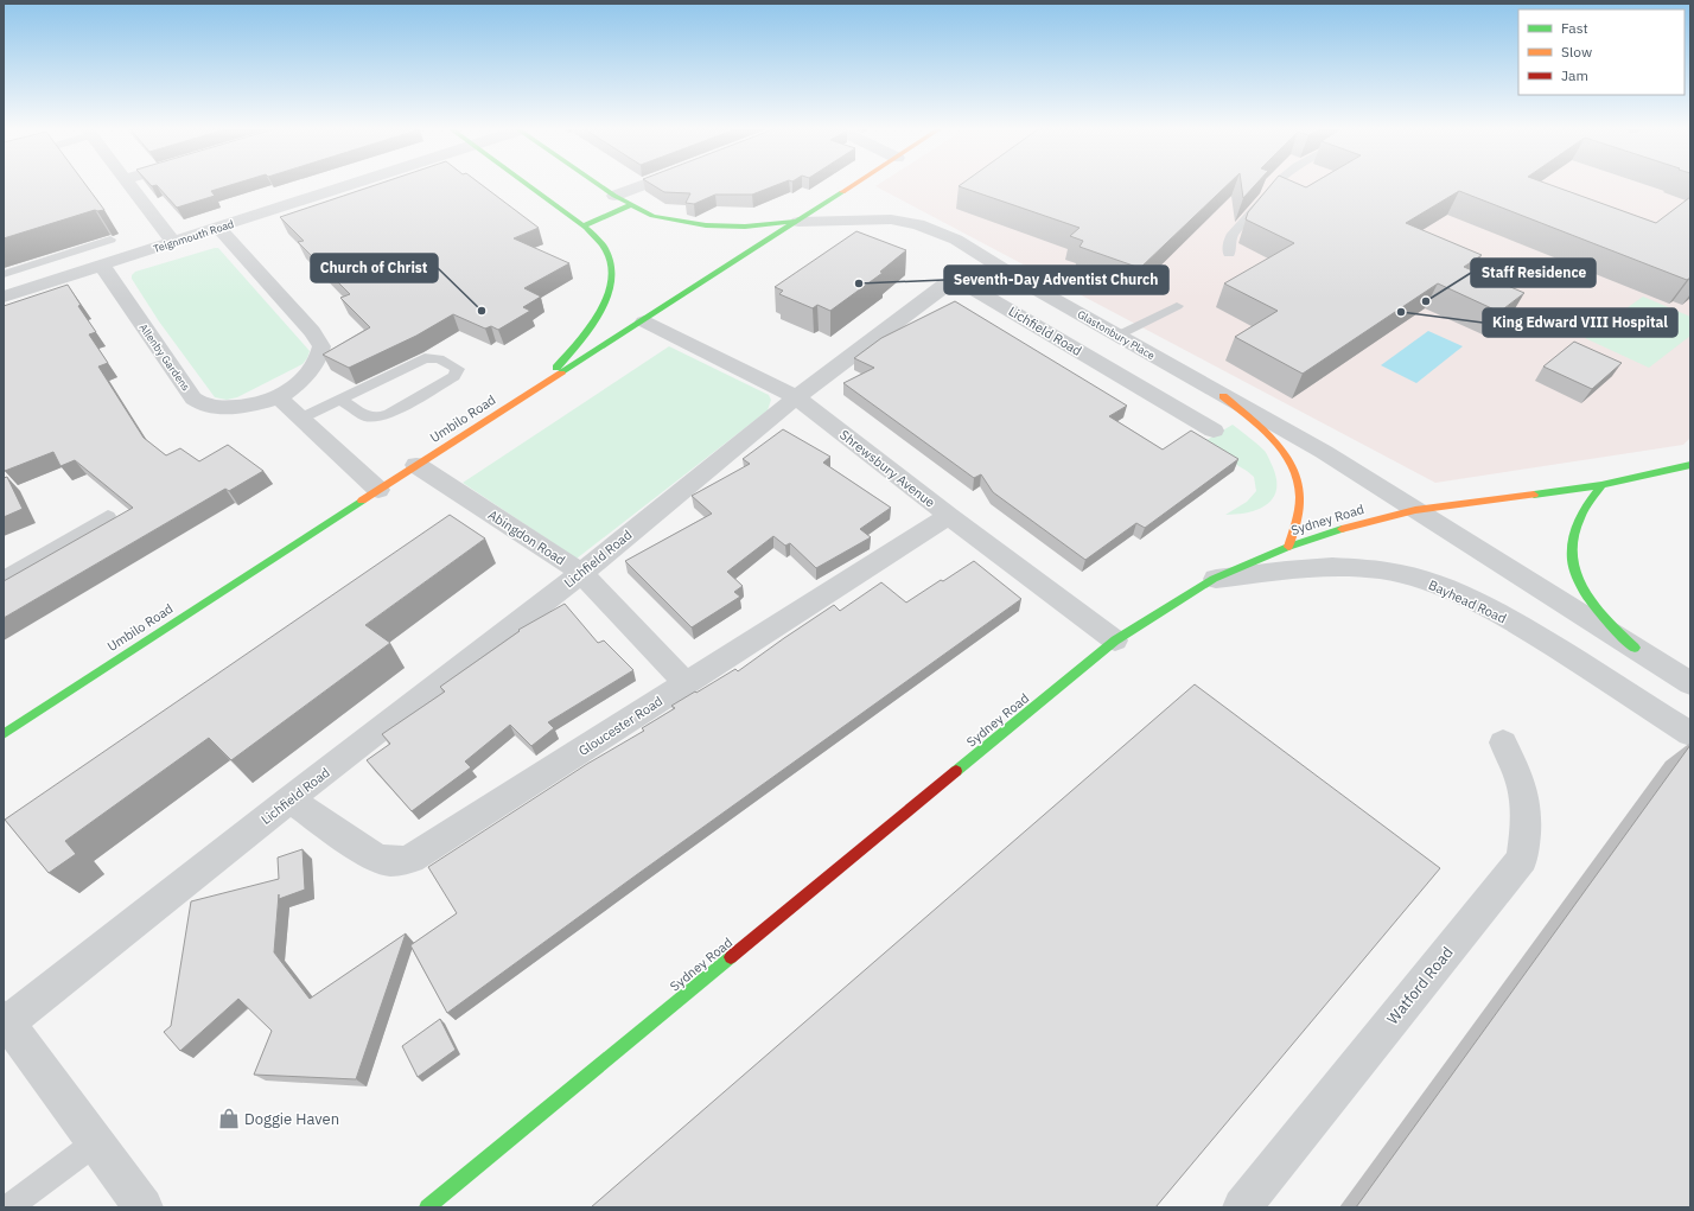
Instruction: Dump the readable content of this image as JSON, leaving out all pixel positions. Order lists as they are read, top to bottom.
{
  "streets": {
    "main road": ["Umbilo Road", "Sydney Road"],
    "street": [
      "Teignmouth Road",
      "Lichfield Road",
      "Glastonbury Place",
      "Allenby Gardens",
      "Shrewsbury Avenue",
      "Abingdon Road",
      "Bayhead Road",
      "Gloucester Road",
      "Watford Road"
    ]
  },
  "crossings": [
    ["Teignmouth Road", "Allenby Gardens"],
    ["Lichfield Road", "Shrewsbury Avenue"],
    ["Lichfield Road", "Abingdon Road"],
    ["Lichfield Road", "Gloucester Road"],
    ["Glastonbury Place", "Umbilo Road"],
    ["Glastonbury Place", "Sydney Road"],
    ["Umbilo Road", "Shrewsbury Avenue"],
    ["Umbilo Road", "Abingdon Road"],
    ["Shrewsbury Avenue", "Sydney Road"],
    ["Shrewsbury Avenue", "Gloucester Road"],
    ["Sydney Road", "Bayhead Road"],
    ["Abingdon Road", "Gloucester Road"]
  ],
  "places": {
    "other": [
      "Seventh-Day Adventist Church",
      "Staff Residence",
      "Church of Christ",
      "King Edward VIII Hospital"
    ],
    "shop": ["Doggie Haven"]
  },
  "legend": ["Fast", "Slow", "Jam"]
}
